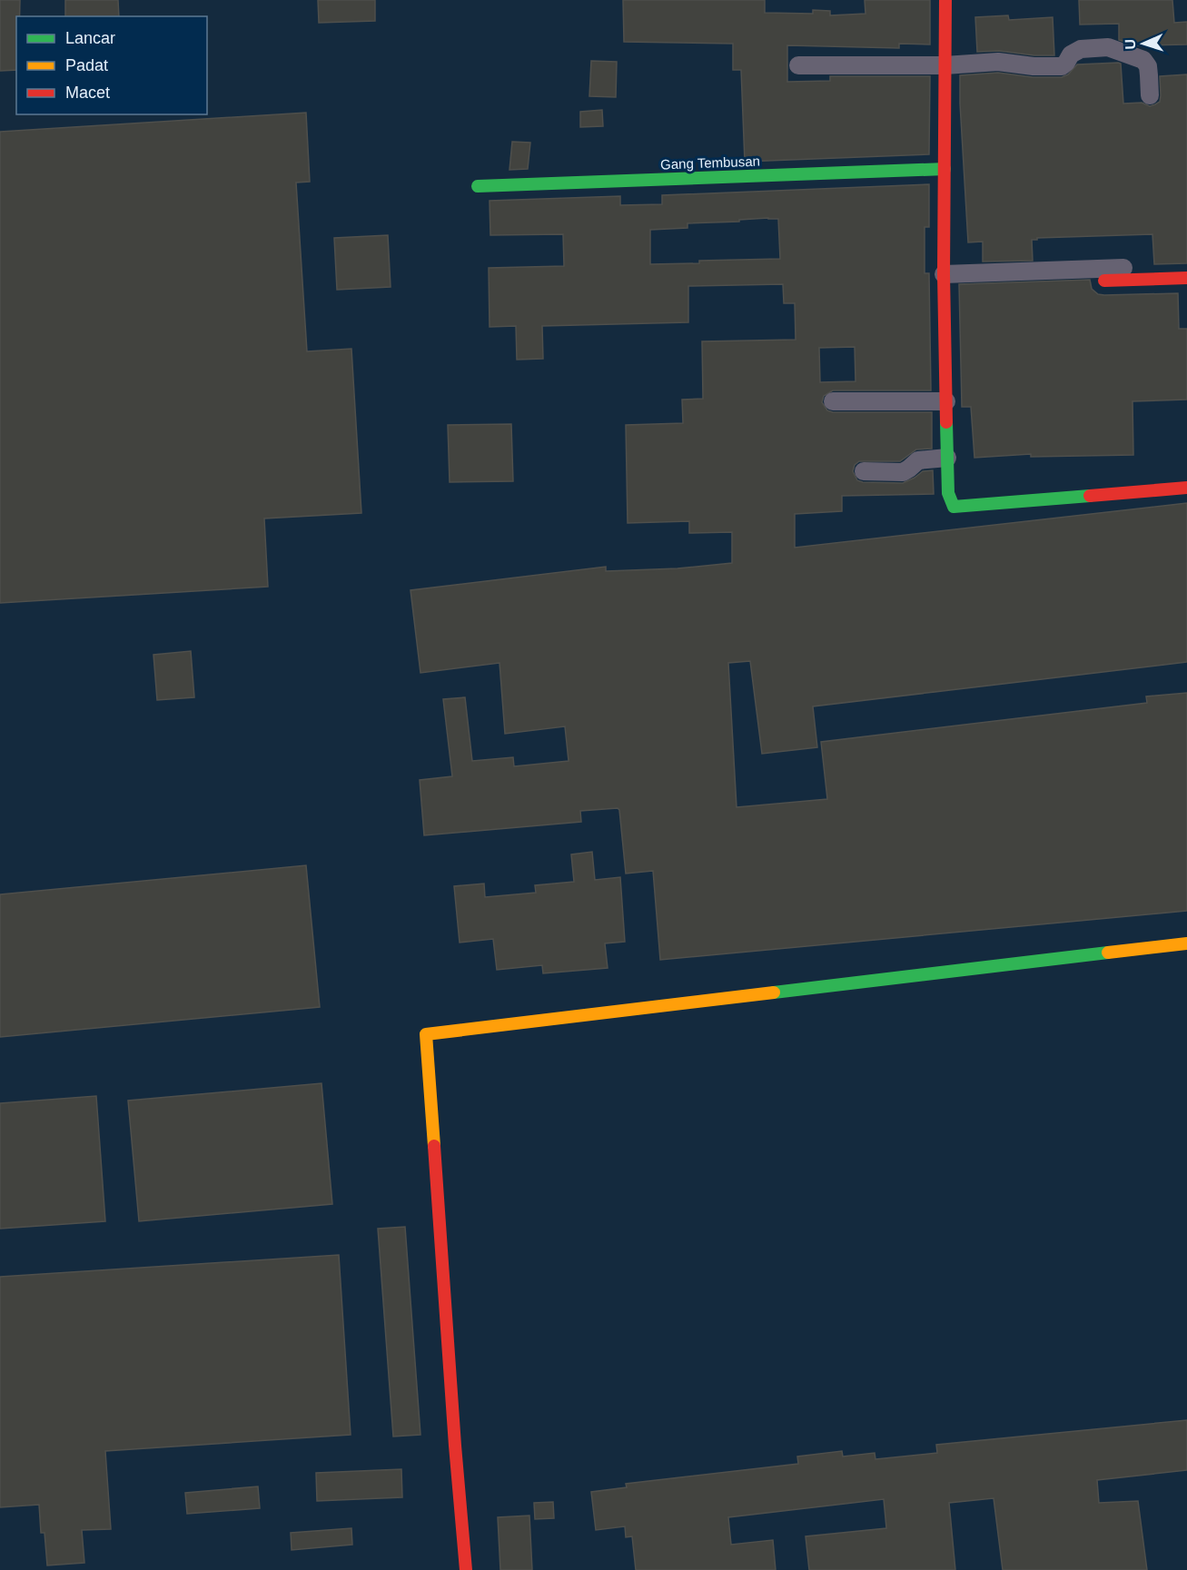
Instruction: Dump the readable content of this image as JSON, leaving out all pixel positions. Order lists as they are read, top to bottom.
{
  "streets": {
    "street": ["Gang Tembusan"]
  },
  "legend": ["Lancar", "Padat", "Macet"],
  "north": "left"
}
